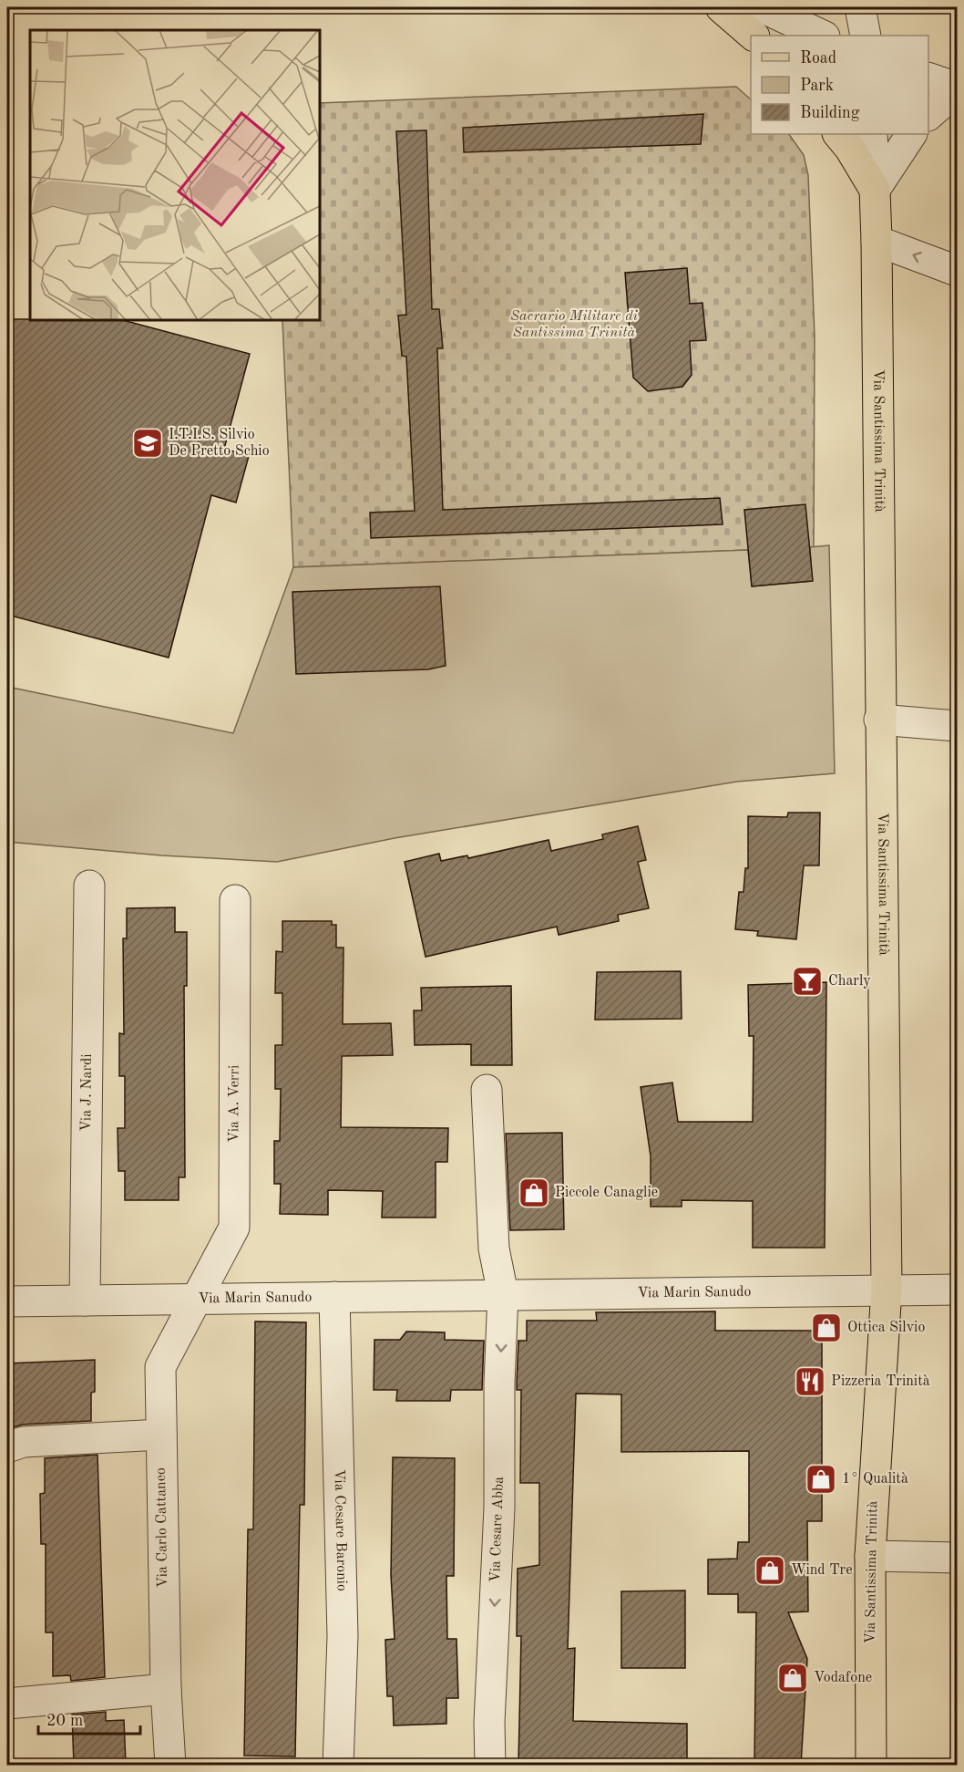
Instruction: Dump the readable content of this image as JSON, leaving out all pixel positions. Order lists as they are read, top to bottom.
{
  "streets": {
    "main road": ["Via Santissima Trinità"],
    "street": [
      "Via J. Nardi",
      "Via A. Verri",
      "Via Marin Sanudo",
      "Via Carlo Cattaneo",
      "Via Cesare Abba",
      "Via Cesare Baronio"
    ]
  },
  "crossings": [
    ["Via Santissima Trinità", "Via Marin Sanudo"],
    ["Via J. Nardi", "Via Marin Sanudo"],
    ["Via A. Verri", "Via Marin Sanudo"],
    ["Via A. Verri", "Via Carlo Cattaneo"],
    ["Via Marin Sanudo", "Via Carlo Cattaneo"],
    ["Via Marin Sanudo", "Via Cesare Abba"],
    ["Via Marin Sanudo", "Via Cesare Baronio"]
  ],
  "one_way": ["Via Cesare Abba"],
  "parks": ["Sacrario Militare di Santissima Trinità"],
  "places": {
    "school or university": ["I.T.I.S. Silvio De Pretto Schio"],
    "bar": ["Charly"],
    "shop": [
      "Piccole Canaglie",
      "Ottica Silvio",
      "1° Qualità",
      "Wind Tre",
      "Vodafone"
    ],
    "restaurant": ["Pizzeria Trinità"]
  },
  "legend": ["Road", "Park", "Building"],
  "scale_bar": "20 m"
}
